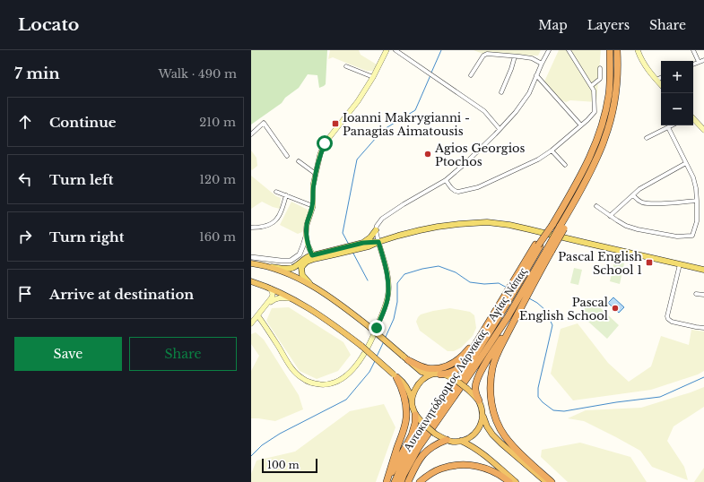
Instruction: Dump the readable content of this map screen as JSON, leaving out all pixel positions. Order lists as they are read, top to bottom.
{
  "streets": {
    "highway": ["Αυτοκινητόδρομος Λάρνακας - Αγίας Νάπας"]
  },
  "places": {
    "transit": ["Ioanni Makrygianni - Panagias Aimatousis", "Pascal English School 1"],
    "other": ["Agios Georgios Ptochos", "Pascal English School"]
  },
  "scale_bar": "100 m",
  "page": {
    "header": "Locato",
    "nav": ["Map", "Layers", "Share"],
    "heading": ["7 min", "Walk · 490 m"],
    "map_buttons": ["+", "−"],
    "list": [
      ["Continue", "210 m"],
      ["Turn left", "120 m"],
      ["Turn right", "160 m"],
      "Arrive at destination"
    ],
    "buttons": ["Save", "Share"],
    "scale": "100 m"
  }
}
